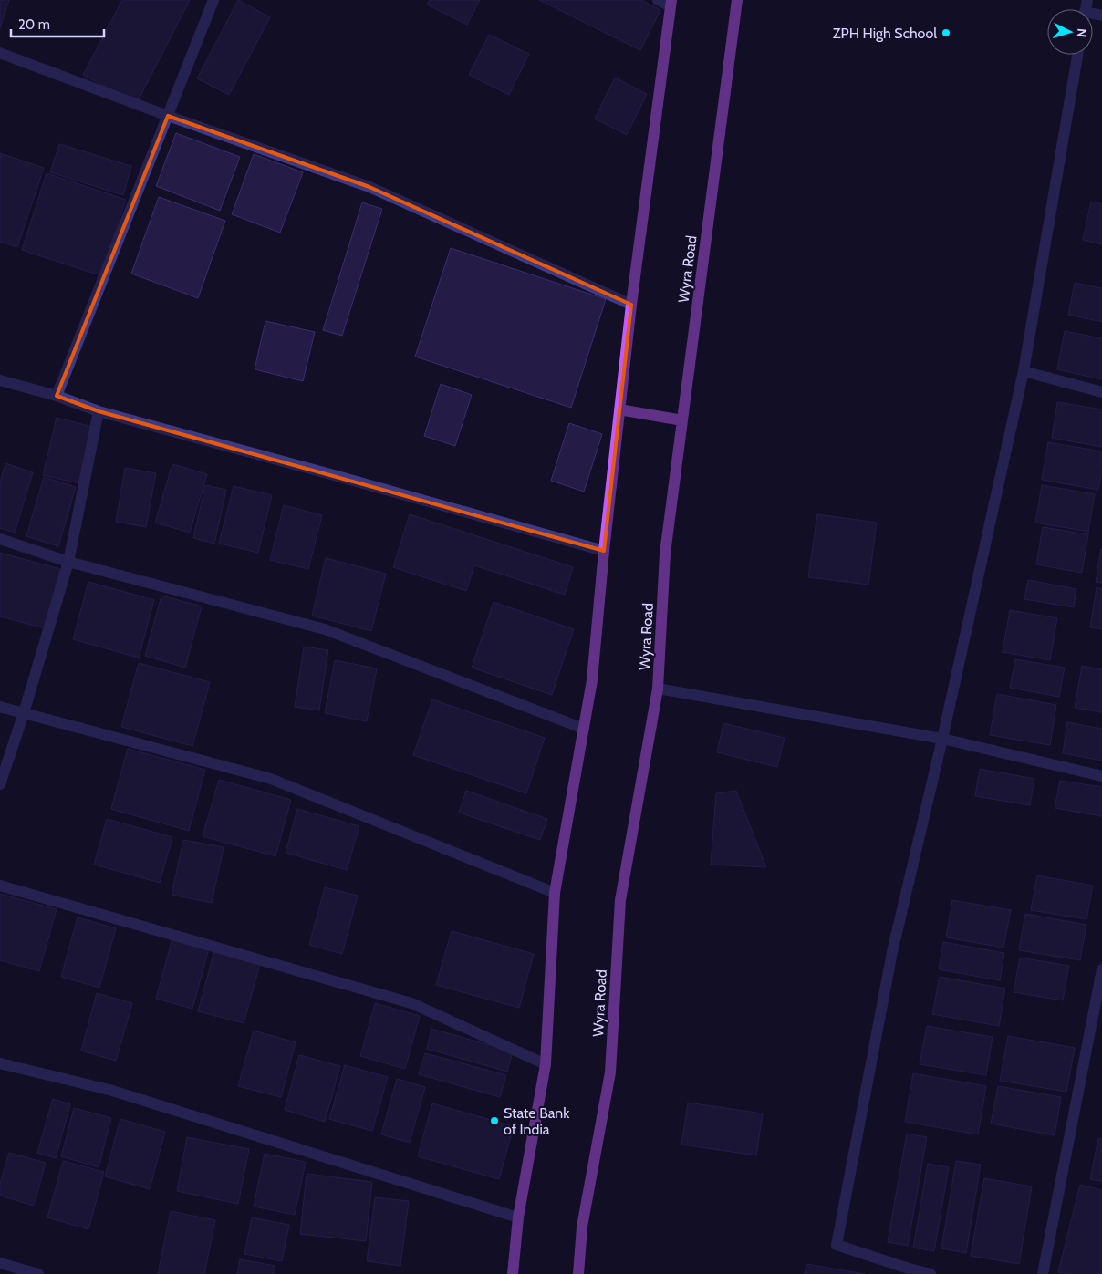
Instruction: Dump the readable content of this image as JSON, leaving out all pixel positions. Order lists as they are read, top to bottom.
{
  "streets": {
    "main road": ["Wyra Road"]
  },
  "places": ["ZPH High School", "State Bank of India"],
  "scale_bar": "20 m",
  "north": "right"
}
